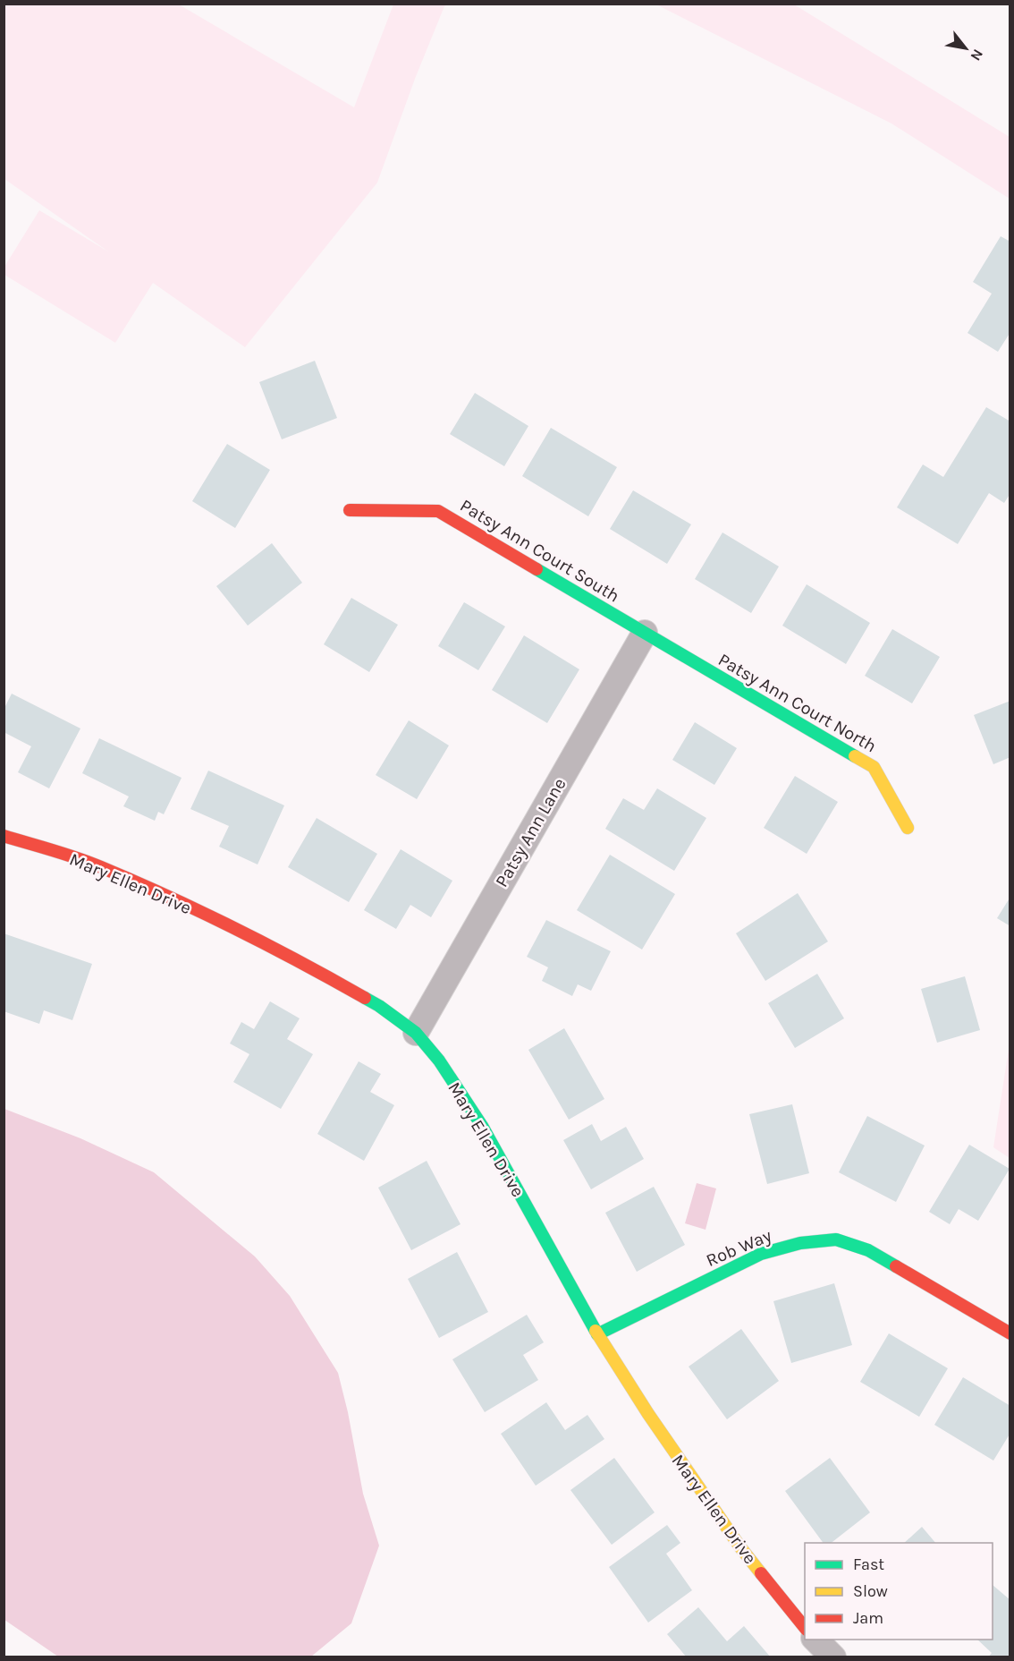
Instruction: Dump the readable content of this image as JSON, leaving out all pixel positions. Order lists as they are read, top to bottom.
{
  "streets": {
    "street": [
      "Patsy Ann Court South",
      "Patsy Ann Court North",
      "Patsy Ann Lane",
      "Mary Ellen Drive",
      "Rob Way"
    ]
  },
  "crossings": [
    ["Patsy Ann Court South", "Patsy Ann Court North"],
    ["Patsy Ann Court South", "Patsy Ann Lane"],
    ["Patsy Ann Court North", "Patsy Ann Lane"],
    ["Patsy Ann Lane", "Mary Ellen Drive"],
    ["Mary Ellen Drive", "Rob Way"]
  ],
  "legend": ["Fast", "Slow", "Jam"],
  "north": "bottom right"
}
